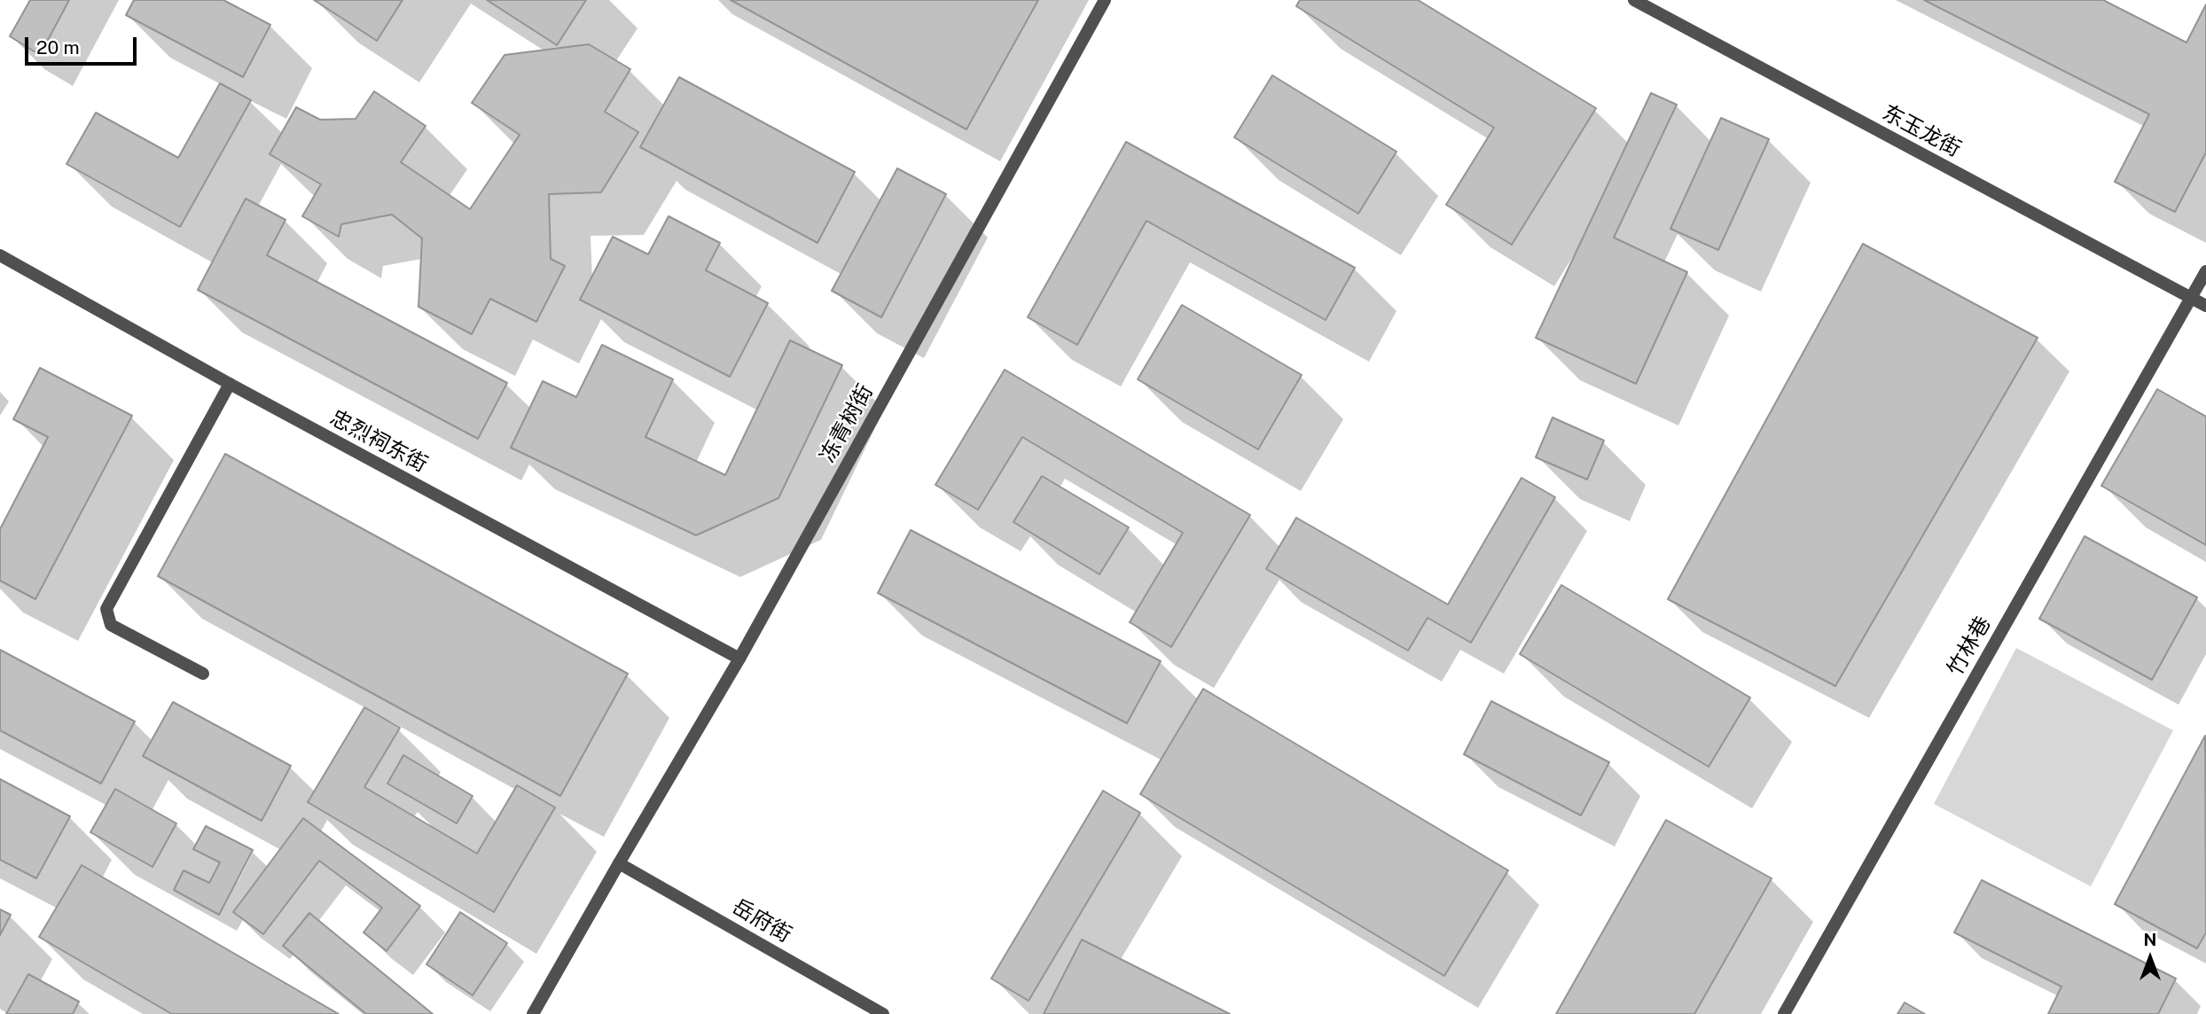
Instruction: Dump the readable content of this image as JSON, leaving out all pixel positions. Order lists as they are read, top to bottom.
{
  "streets": {
    "street": [
      "东玉龙街",
      "冻青树街",
      "忠烈祠东街",
      "竹林巷",
      "岳府街"
    ]
  },
  "crossings": [
    ["东玉龙街", "竹林巷"],
    ["冻青树街", "忠烈祠东街"],
    ["冻青树街", "岳府街"]
  ],
  "scale_bar": "20 m",
  "north": "top"
}
